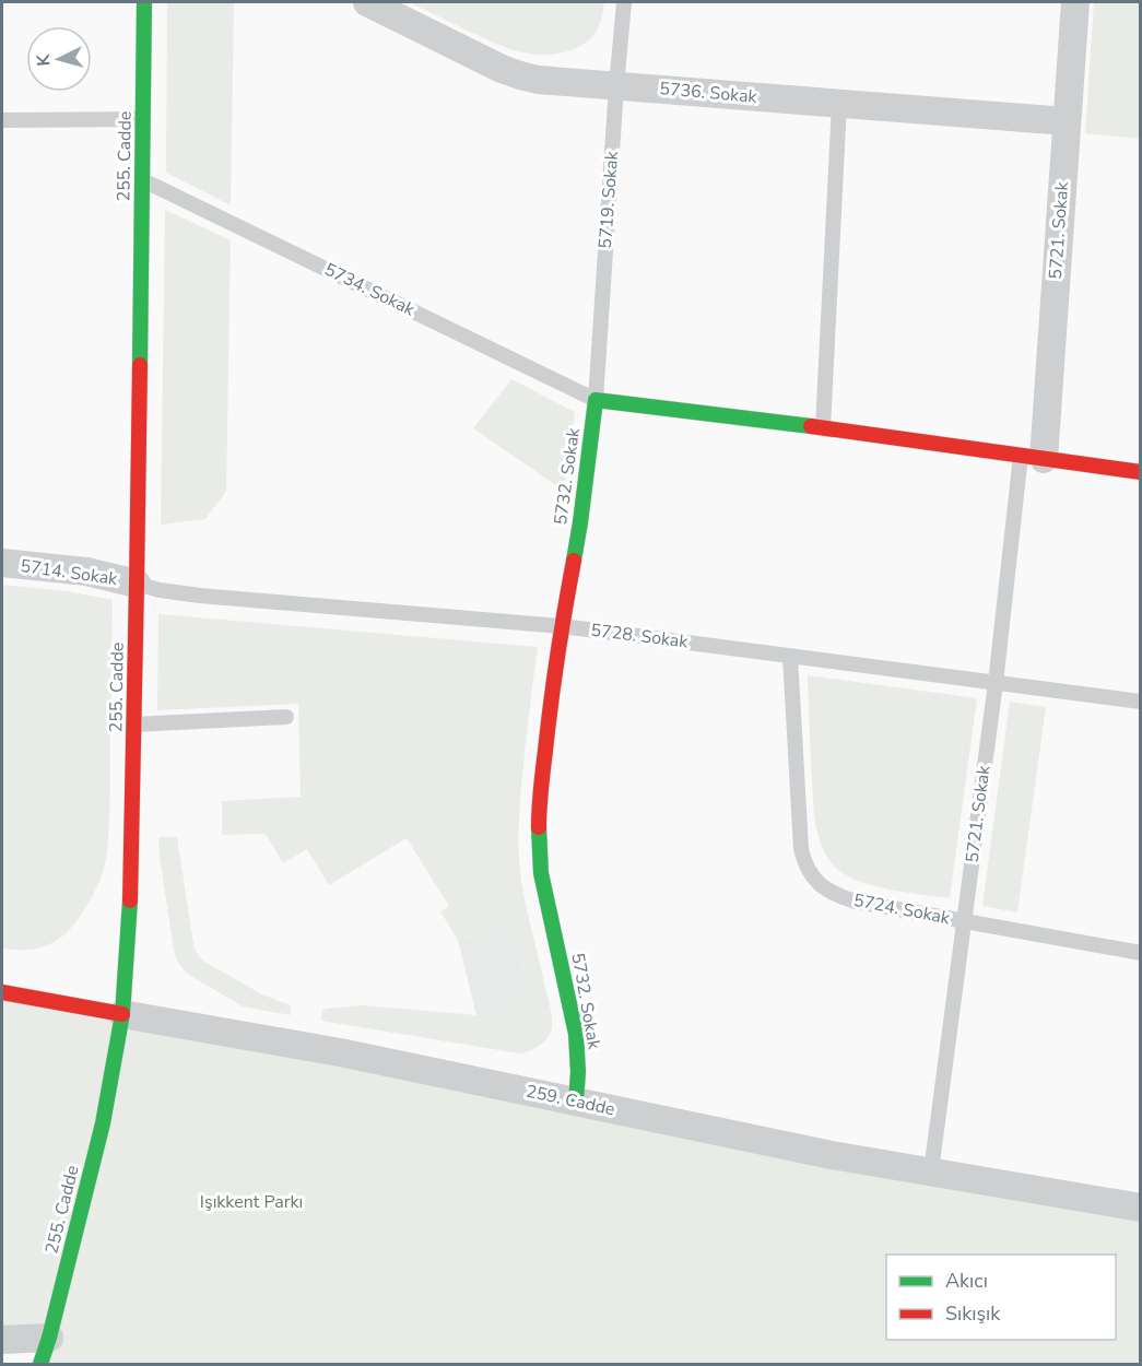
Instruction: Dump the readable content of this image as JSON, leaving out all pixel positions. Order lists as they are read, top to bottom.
{
  "streets": {
    "street": [
      "5736. Sokak",
      "255. Cadde",
      "5721. Sokak",
      "5732. Sokak",
      "5714. Sokak",
      "259. Cadde"
    ],
    "lane": [
      "5719. Sokak",
      "5734. Sokak",
      "5728. Sokak",
      "5724. Sokak"
    ]
  },
  "crossings": [
    ["5736. Sokak", "5719. Sokak"],
    ["5736. Sokak", "5721. Sokak"],
    ["255. Cadde", "5734. Sokak"],
    ["255. Cadde", "5714. Sokak"],
    ["255. Cadde", "5728. Sokak"],
    ["255. Cadde", "259. Cadde"],
    ["5719. Sokak", "5734. Sokak"],
    ["5719. Sokak", "5732. Sokak"],
    ["5721. Sokak", "5728. Sokak"],
    ["5721. Sokak", "5724. Sokak"],
    ["5721. Sokak", "259. Cadde"],
    ["5734. Sokak", "5732. Sokak"],
    ["5732. Sokak", "5728. Sokak"],
    ["5732. Sokak", "259. Cadde"],
    ["5714. Sokak", "5728. Sokak"],
    ["5728. Sokak", "5724. Sokak"]
  ],
  "parks": ["Işıkkent Parkı"],
  "legend": ["Akıcı", "Sıkışık"],
  "north": "left"
}
